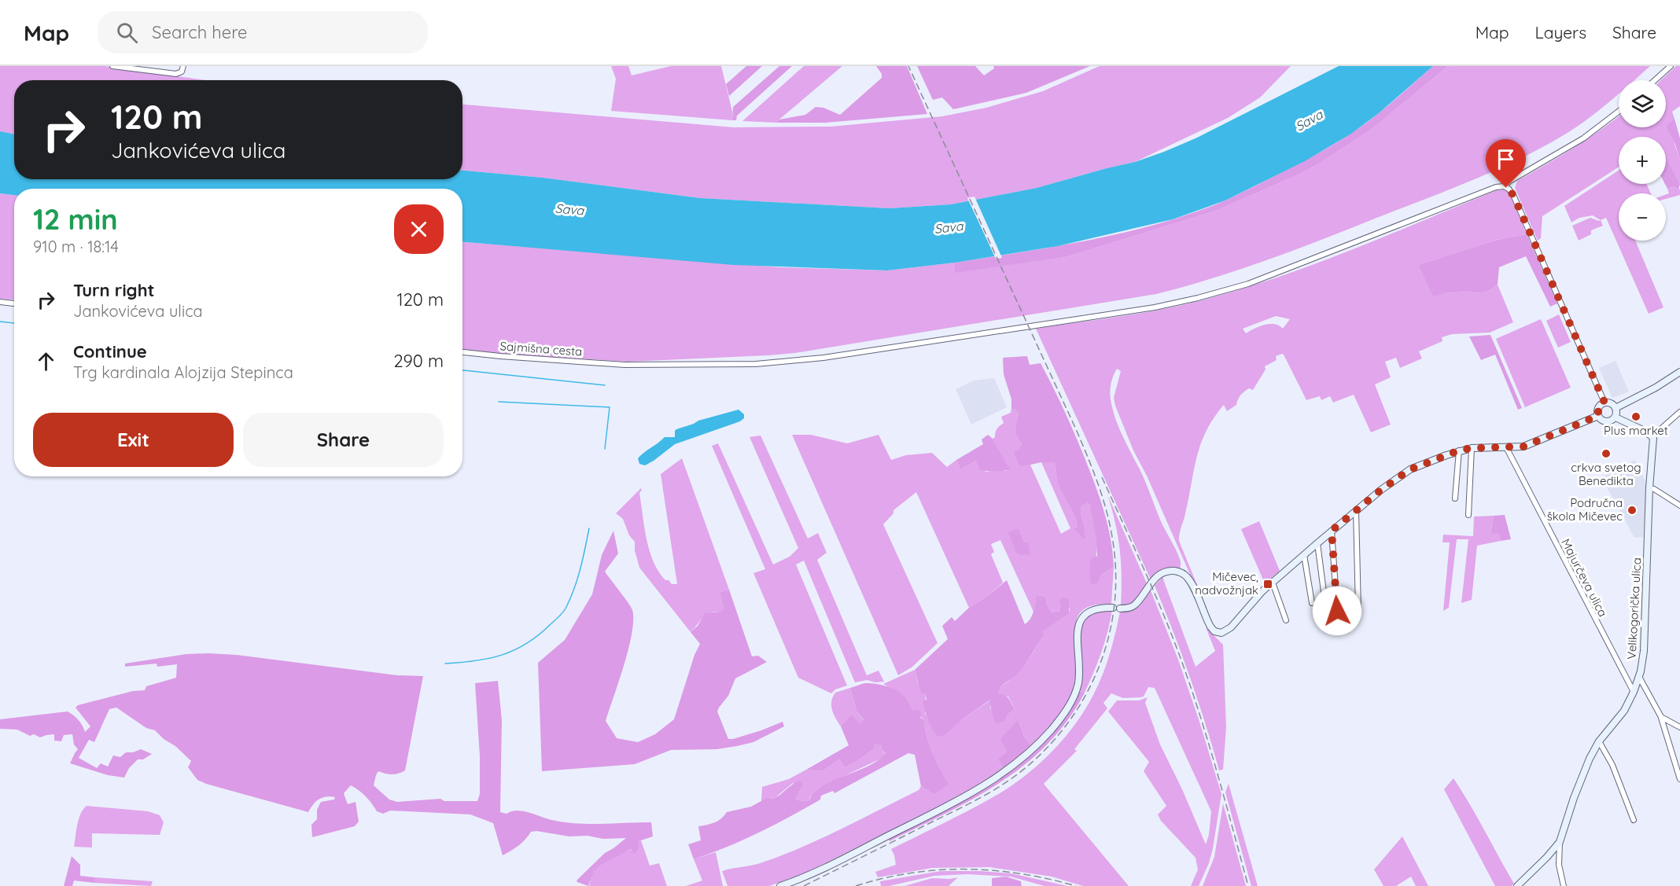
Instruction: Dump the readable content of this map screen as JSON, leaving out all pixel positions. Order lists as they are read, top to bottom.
{
  "streets": {
    "main road": ["Velikogorička ulica"],
    "street": ["Sajmišna cesta", "Majurčeva ulica"]
  },
  "crossings": [
    ["Majurčeva ulica", "Velikogorička ulica"]
  ],
  "water": ["Sava"],
  "places": {
    "other": ["Plus market", "crkva svetog Benedikta", "Područna škola Mičevec"],
    "transit": ["Mičevec, nadvožnjak"]
  },
  "page": {
    "header": "Map",
    "search": "Search here",
    "nav": ["Map", "Layers", "Share"],
    "map_buttons": ["+", "−"],
    "turn": ["120 m", "Jankovićeva ulica"],
    "heading": ["12 min", "910 m · 18:14"],
    "list": [
      {
        "name": "Turn right",
        "note": "Jankovićeva ulica",
        "value": "120 m"
      },
      {
        "name": "Continue",
        "note": "Trg kardinala Alojzija Stepinca",
        "value": "290 m"
      }
    ],
    "buttons": ["Exit", "Share"]
  }
}
